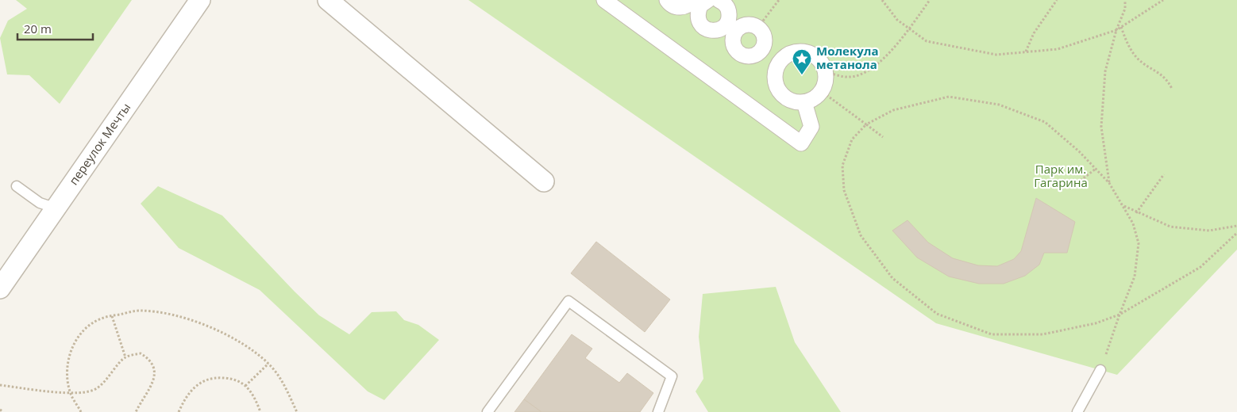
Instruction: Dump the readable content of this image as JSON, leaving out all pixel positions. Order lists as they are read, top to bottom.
{
  "streets": {
    "street": ["переулок Мечты"]
  },
  "parks": ["Парк им. Гагарина"],
  "places": {
    "place": ["Молекула метанола"]
  },
  "scale_bar": "20 m"
}
